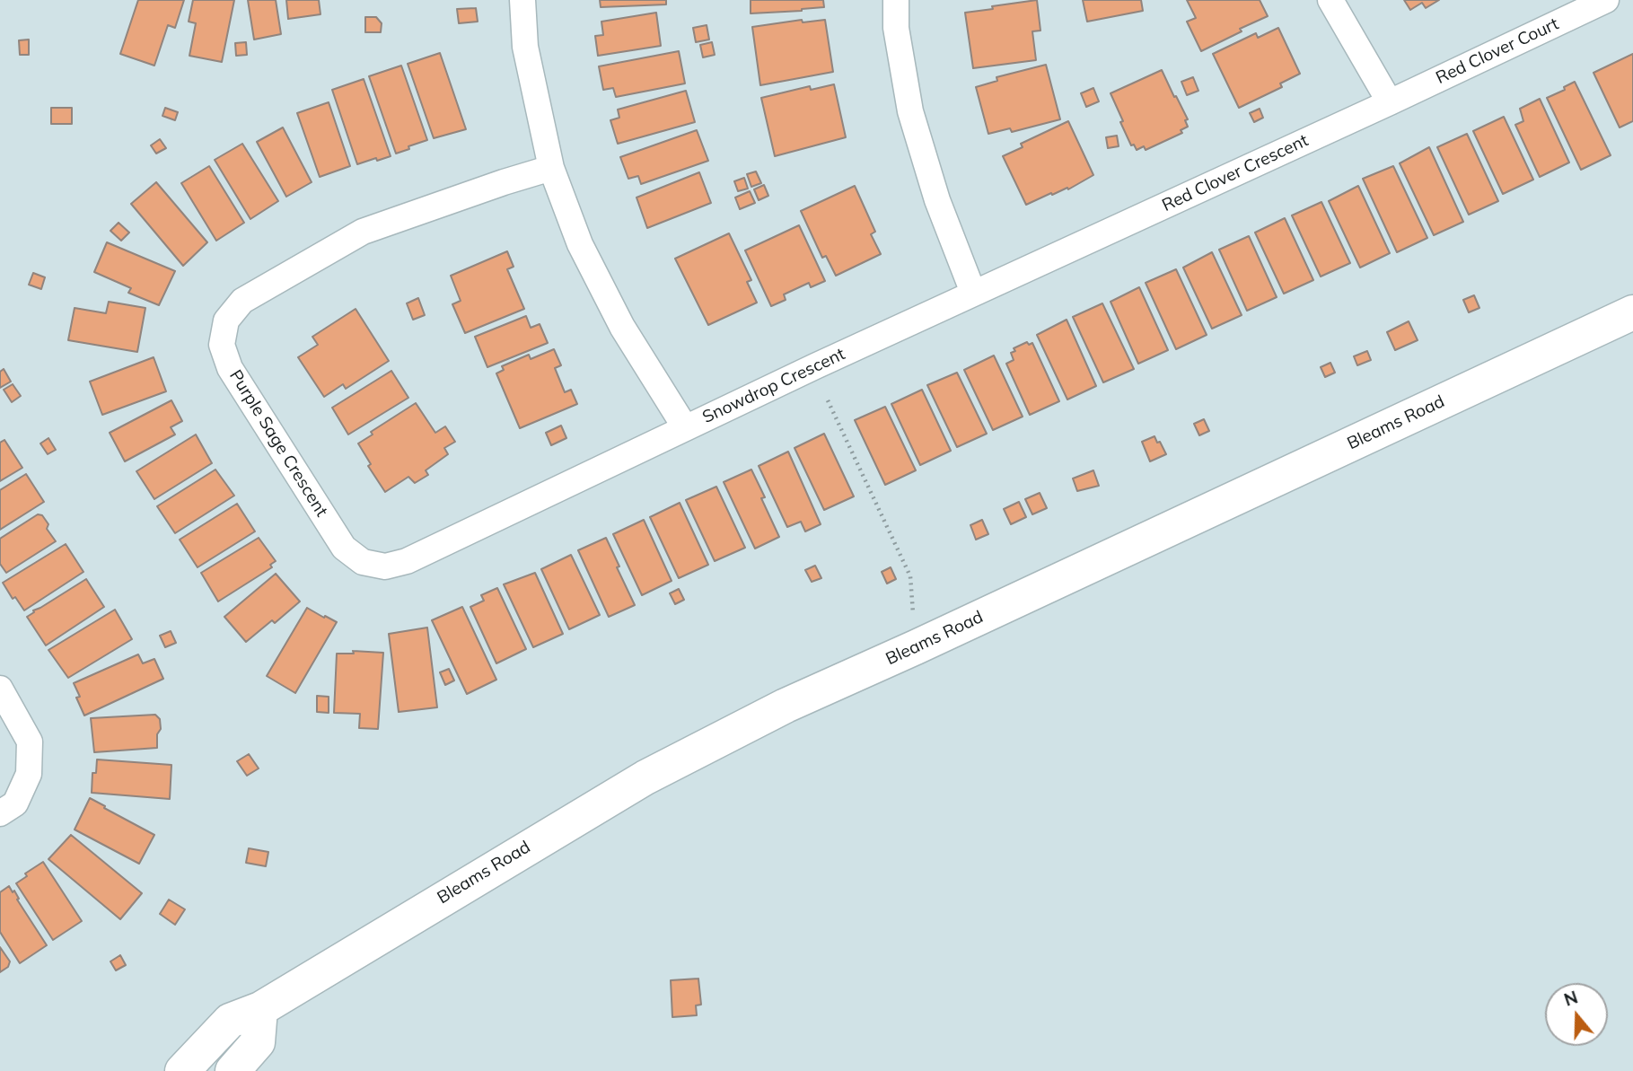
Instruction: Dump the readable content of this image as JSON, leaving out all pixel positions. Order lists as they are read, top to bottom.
{
  "streets": {
    "main road": ["Bleams Road"],
    "street": [
      "Red Clover Court",
      "Red Clover Crescent",
      "Snowdrop Crescent",
      "Purple Sage Crescent"
    ]
  },
  "crossings": [
    ["Red Clover Court", "Red Clover Crescent"],
    ["Red Clover Crescent", "Snowdrop Crescent"],
    ["Snowdrop Crescent", "Purple Sage Crescent"]
  ],
  "north": "top"
}
